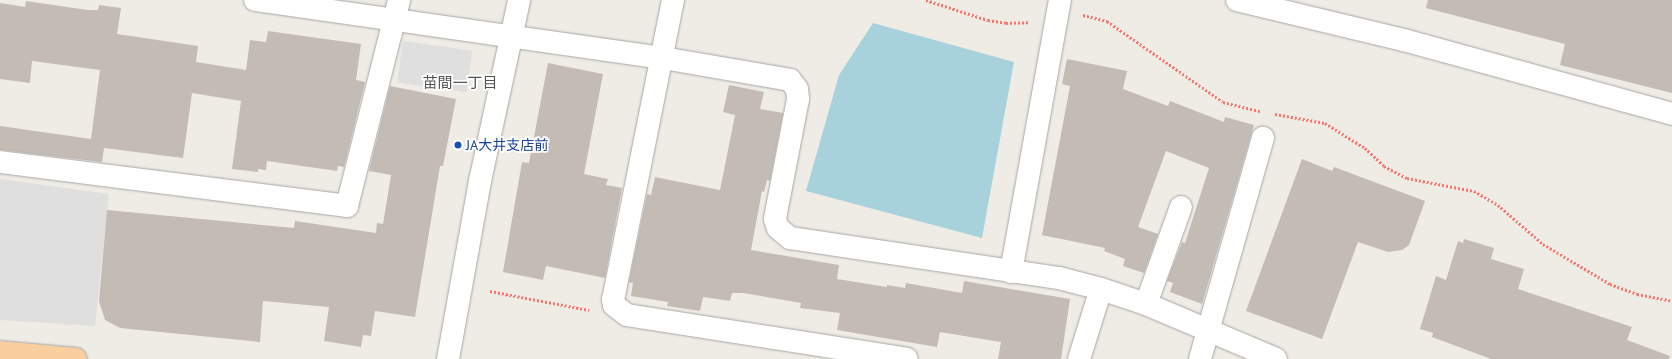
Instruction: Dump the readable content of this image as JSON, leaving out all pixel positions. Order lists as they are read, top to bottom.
{
  "districts": ["苗間一丁目"],
  "places": ["JA大井支店前"]
}
